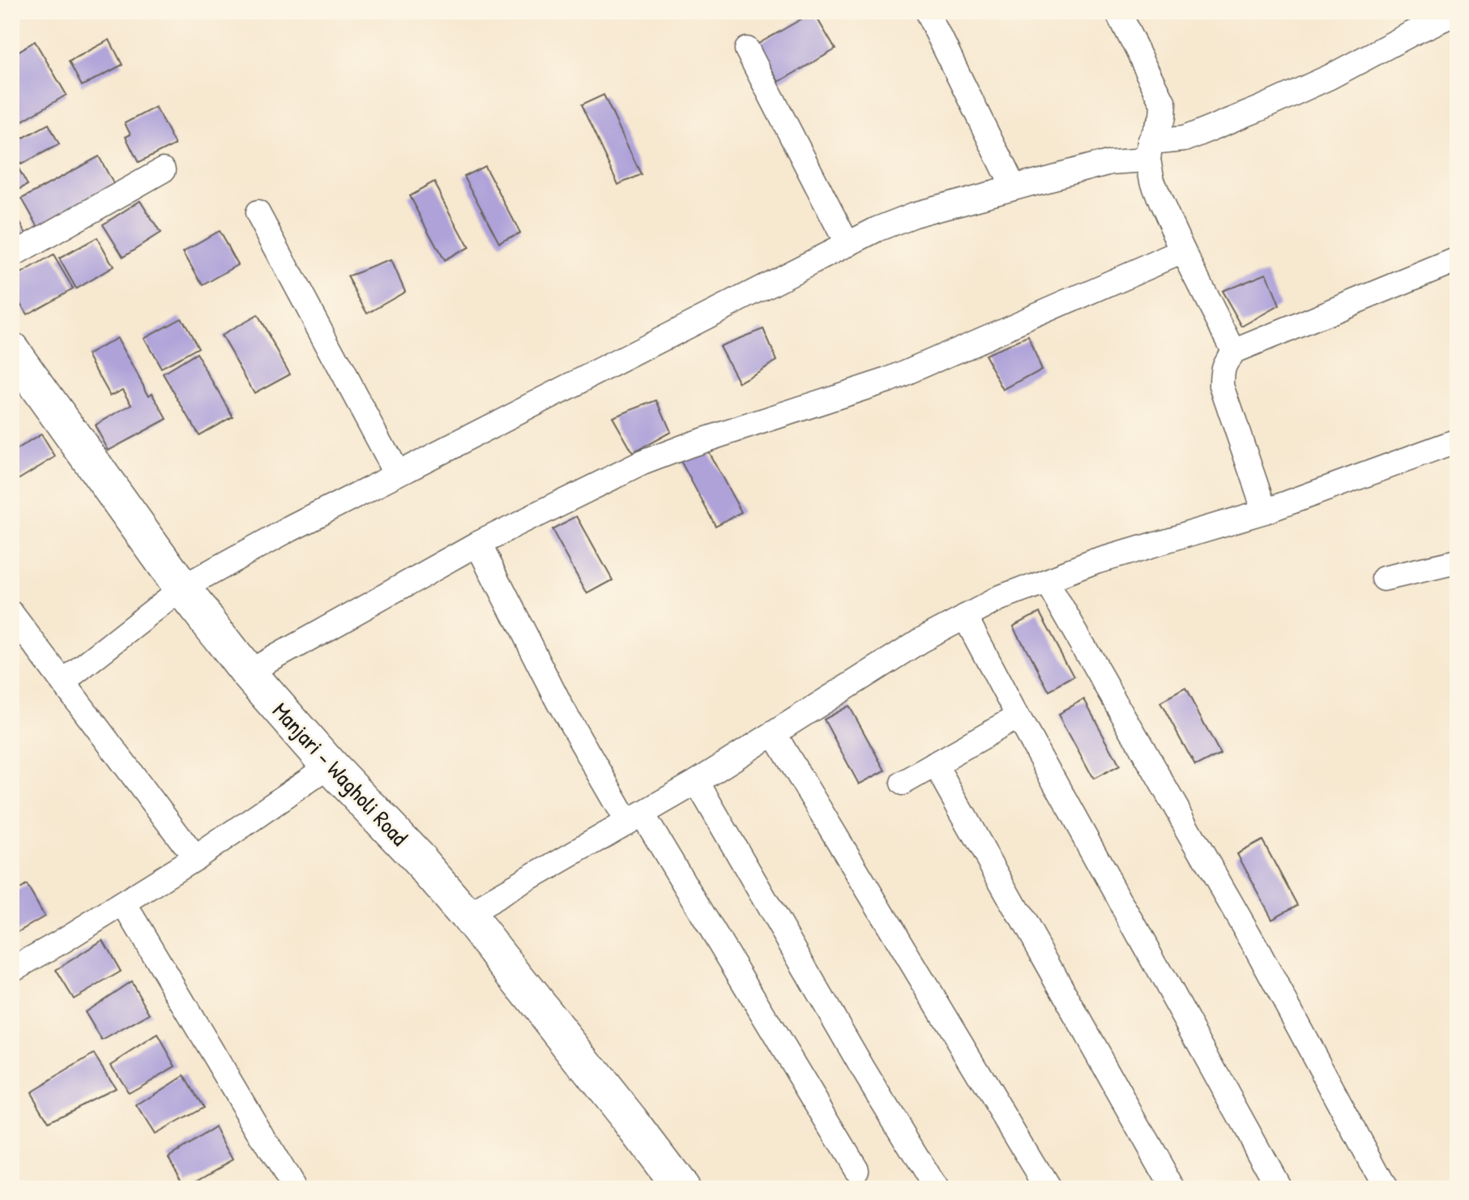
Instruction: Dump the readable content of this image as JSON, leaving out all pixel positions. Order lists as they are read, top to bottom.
{
  "streets": {
    "main road": ["Manjari - Wagholi Road"]
  }
}
